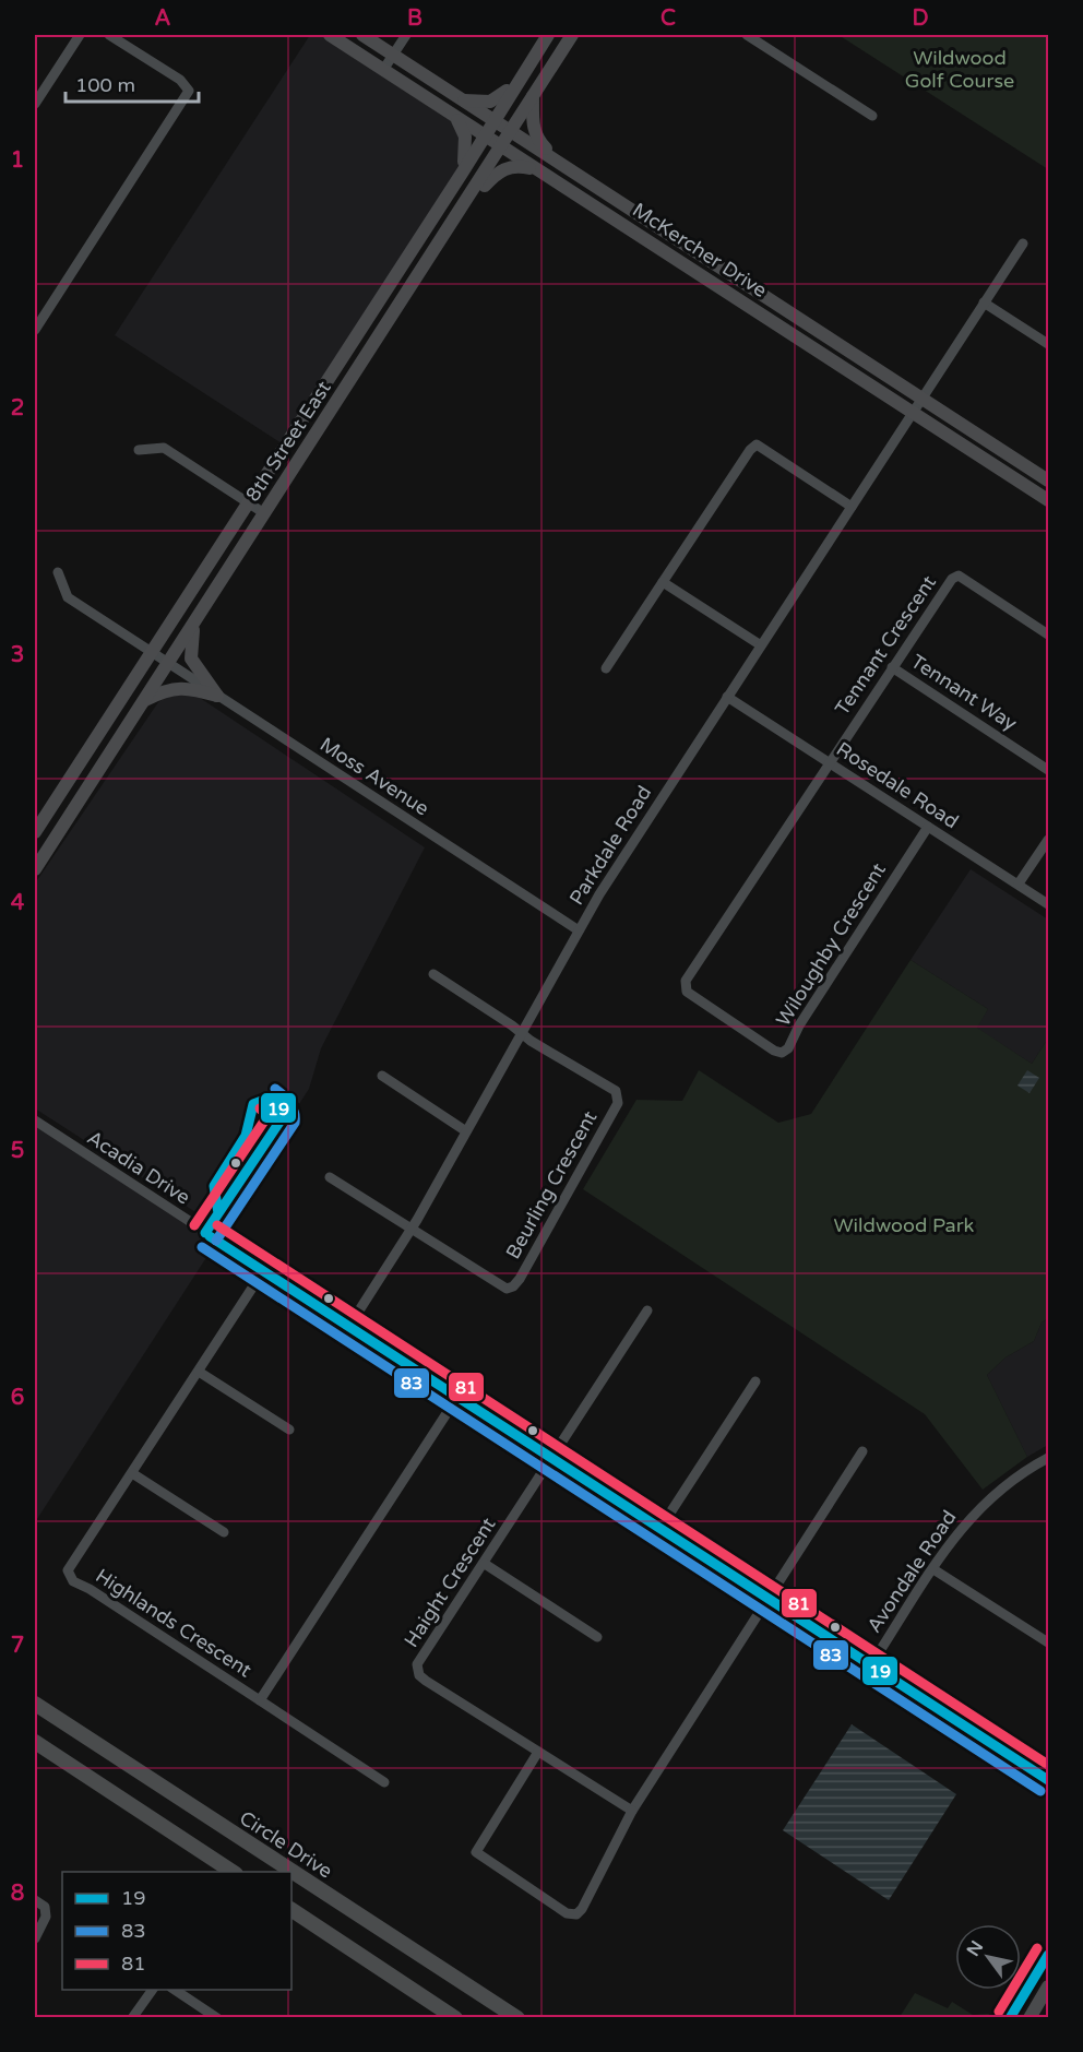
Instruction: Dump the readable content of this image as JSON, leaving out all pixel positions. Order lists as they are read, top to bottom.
{
  "streets": {
    "highway": ["Circle Drive"],
    "main road": ["McKercher Drive", "8th Street East"],
    "street": [
      "Tennant Crescent",
      "Tennant Way",
      "Moss Avenue",
      "Rosedale Road",
      "Parkdale Road",
      "Wiloughby Crescent",
      "Acadia Drive",
      "Beurling Crescent",
      "Avondale Road",
      "Haight Crescent",
      "Highlands Crescent"
    ]
  },
  "crossings": [
    ["McKercher Drive", "8th Street East"],
    ["McKercher Drive", "Parkdale Road"],
    ["8th Street East", "Moss Avenue"],
    ["Tennant Crescent", "Tennant Way"],
    ["Tennant Crescent", "Rosedale Road"],
    ["Tennant Crescent", "Wiloughby Crescent"],
    ["Moss Avenue", "Parkdale Road"],
    ["Rosedale Road", "Parkdale Road"],
    ["Rosedale Road", "Wiloughby Crescent"],
    ["Parkdale Road", "Acadia Drive"],
    ["Parkdale Road", "Beurling Crescent"],
    ["Acadia Drive", "Avondale Road"],
    ["Acadia Drive", "Haight Crescent"],
    ["Acadia Drive", "Highlands Crescent"]
  ],
  "parks": ["Wildwood Golf Course", "Wildwood Park"],
  "lines": ["transit line 83", "transit line 19", "transit line 81"],
  "legend": ["19", "83", "81"],
  "scale_bar": "100 m",
  "north": "top left",
  "grid": {
    "columns": [
      "A",
      "B",
      "C",
      "D"
    ],
    "rows": [
      "1",
      "2",
      "3",
      "4",
      "5",
      "6",
      "7",
      "8"
    ]
  }
}
